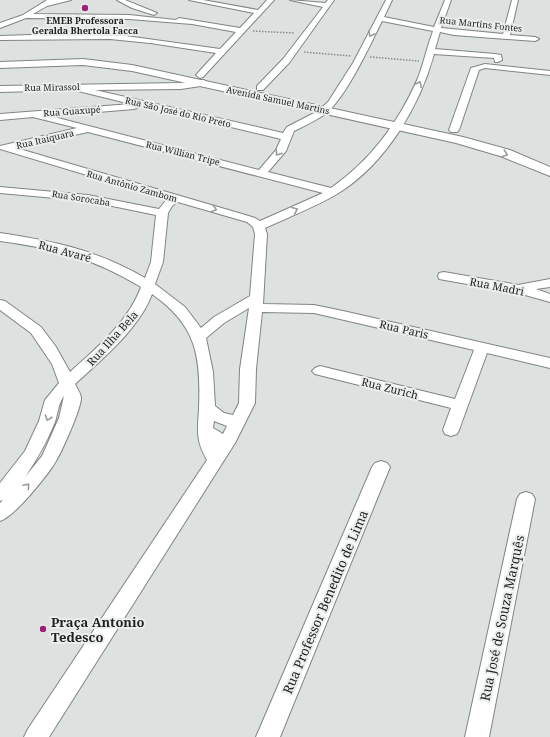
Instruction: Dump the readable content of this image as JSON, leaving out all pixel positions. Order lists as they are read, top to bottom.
{
  "streets": {
    "main road": ["Avenida Samuel Martins"],
    "street": [
      "Rua Martins Fontes",
      "Rua Mirassol",
      "Rua Guaxupé",
      "Rua São José do Rio Preto",
      "Rua Itaiquara",
      "Rua Willian Tripe",
      "Rua Antônio Zambom",
      "Rua Sorocaba",
      "Rua Avaré",
      "Rua Madri",
      "Rua Paris",
      "Rua Ilha Bela",
      "Rua Zurich",
      "Rua Professor Benedito de Lima",
      "Rua José de Souza Marquês"
    ]
  },
  "crossings": [
    ["Rua Mirassol", "Rua São José do Rio Preto"],
    ["Rua Guaxupé", "Rua São José do Rio Preto"],
    ["Rua Guaxupé", "Rua Willian Tripe"],
    ["Rua Itaiquara", "Rua Willian Tripe"],
    ["Rua Itaiquara", "Rua Antônio Zambom"],
    ["Rua Antônio Zambom", "Rua Sorocaba"],
    ["Rua Antônio Zambom", "Rua Avaré"],
    ["Rua Antônio Zambom", "Rua Paris"],
    ["Rua Antônio Zambom", "Rua Ilha Bela"],
    ["Rua Sorocaba", "Rua Avaré"],
    ["Rua Sorocaba", "Rua Paris"],
    ["Rua Sorocaba", "Rua Ilha Bela"],
    ["Rua Avaré", "Rua Paris"],
    ["Rua Avaré", "Rua Ilha Bela"],
    ["Rua Paris", "Rua Ilha Bela"]
  ],
  "places": ["EMEB Professora Geralda Bhertola Facca", "Praça Antonio Tedesco"]
}
